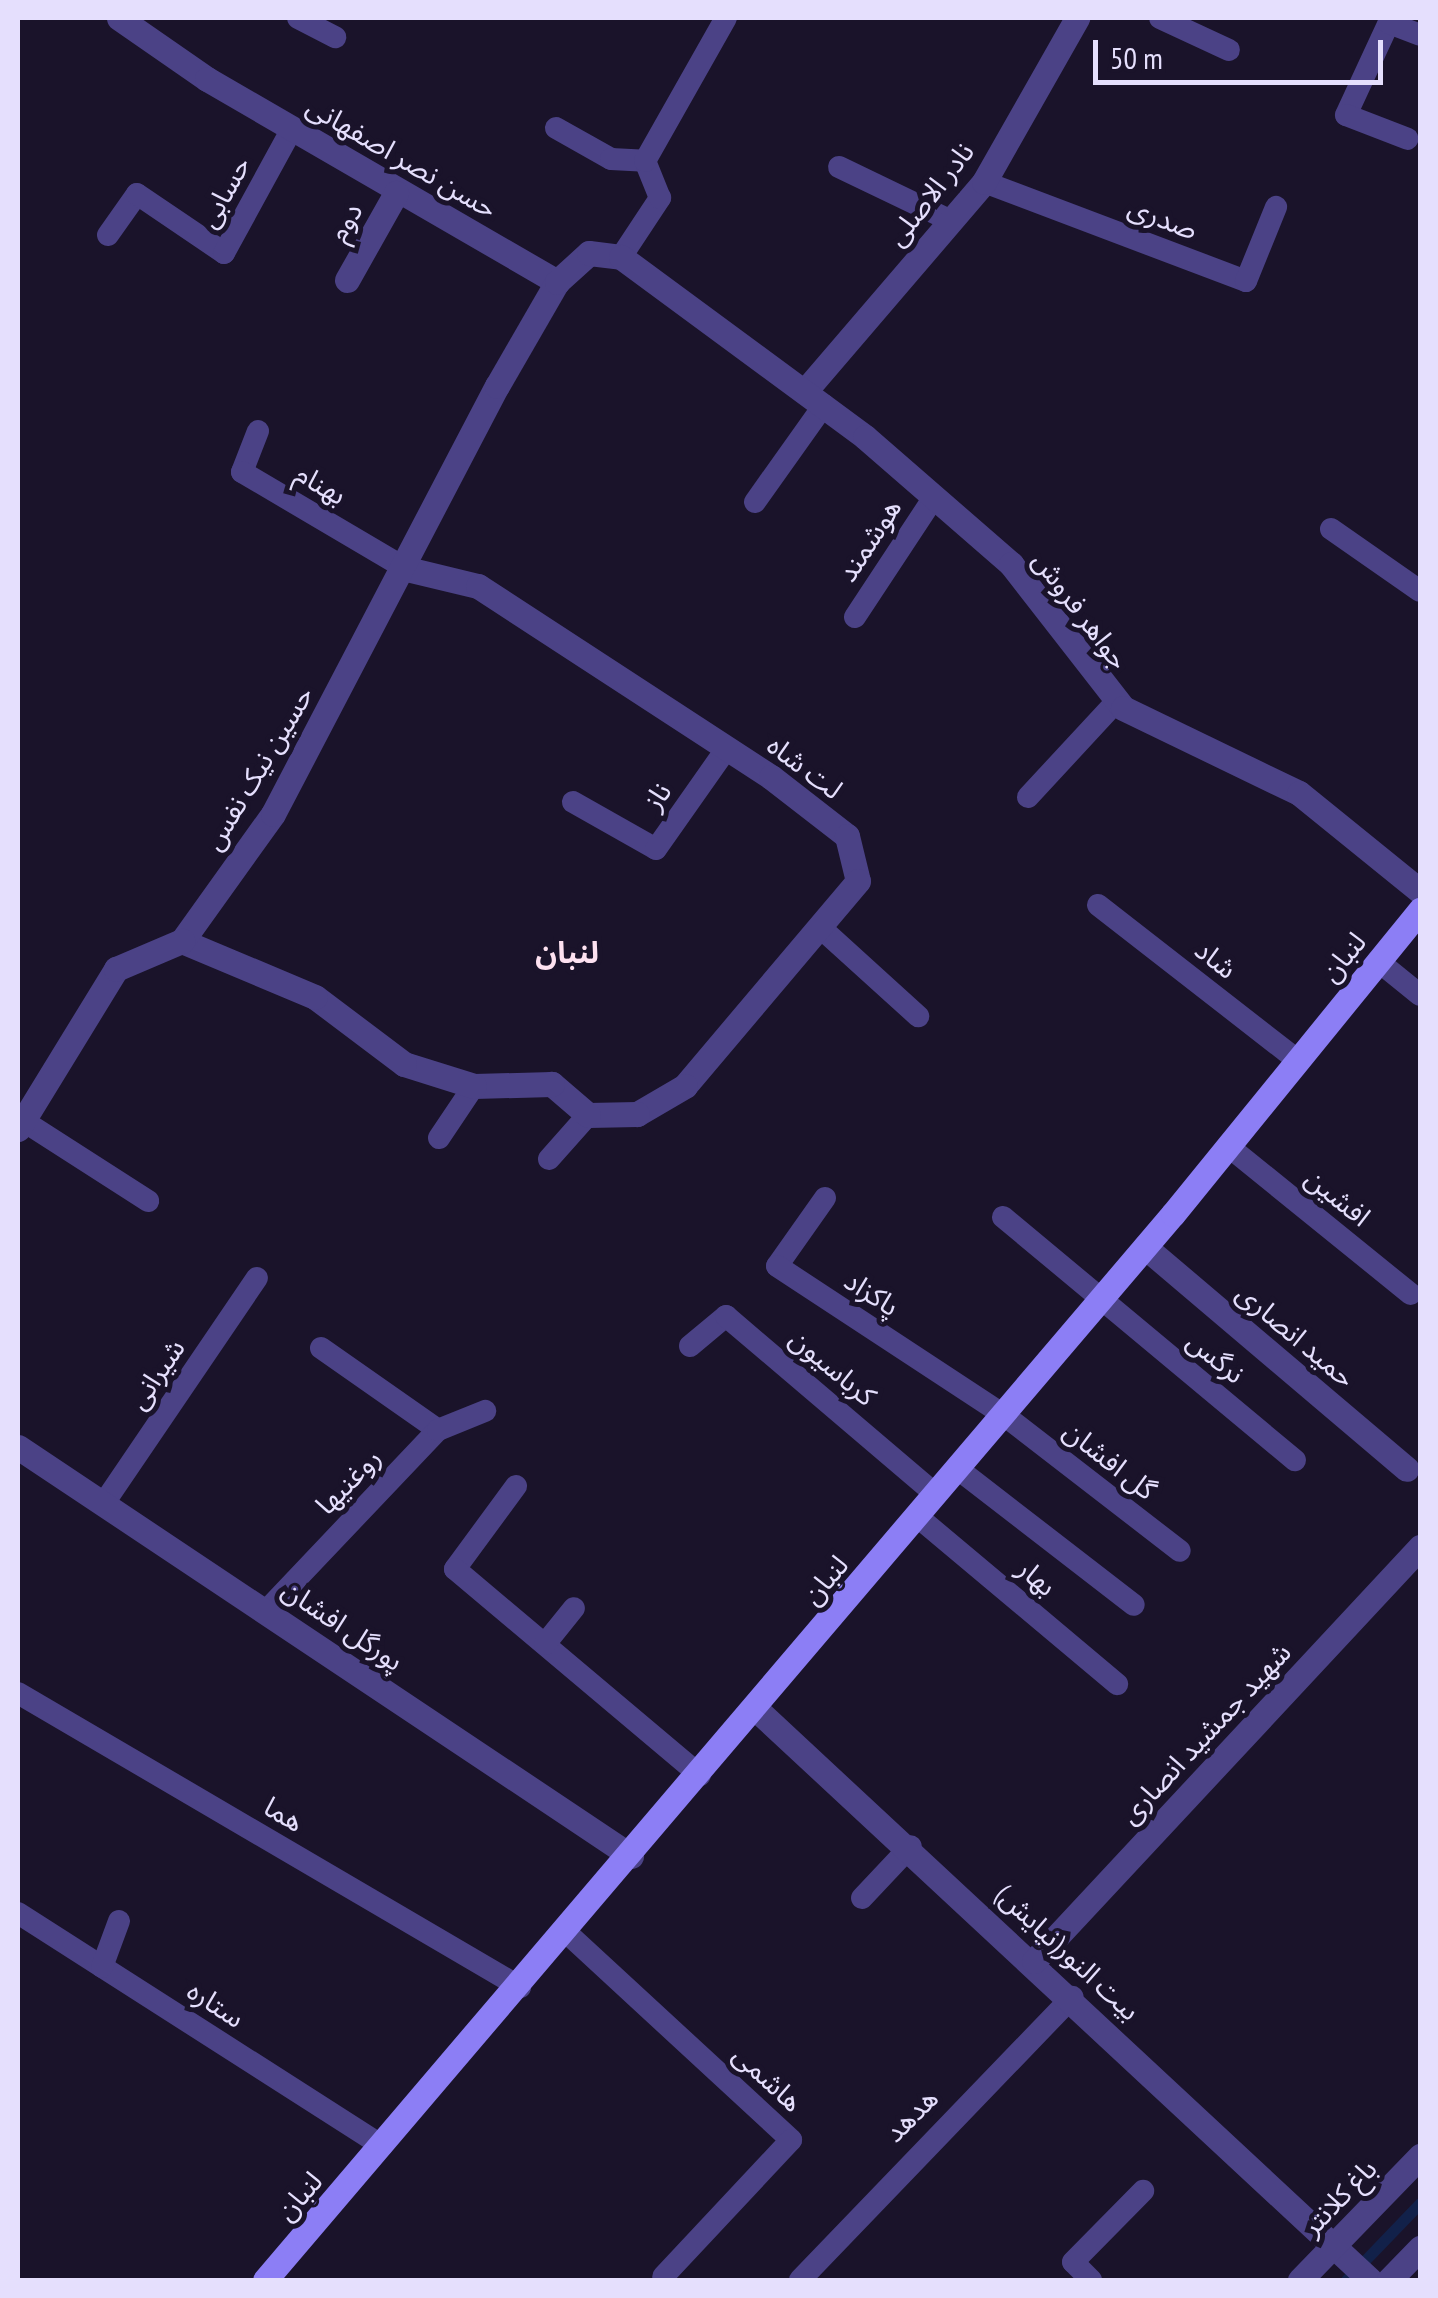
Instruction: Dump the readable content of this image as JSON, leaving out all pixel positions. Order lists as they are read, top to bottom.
{
  "streets": {
    "main road": ["لنبان"],
    "street": [
      "حسن نصر اصفهانی",
      "نادر الاصلی",
      "دوم",
      "جواهر فروش",
      "لت شاه",
      "حسین نیک نفس",
      "حمید انصاری",
      "پورگل افشان",
      "شهید جمشید انصاری",
      "بیت النور(نیایش)",
      "باغ کلانتر"
    ],
    "lane": [
      "حسابی",
      "صدری",
      "بهنام",
      "هوشمند",
      "ناز",
      "شاد",
      "افشین",
      "پاکزاد",
      "نرگس",
      "کرباسیون",
      "شیرانی",
      "گل افشان",
      "روغنیها",
      "بهار",
      "هما",
      "ستاره",
      "هاشمی",
      "هدهد"
    ]
  },
  "crossings": [
    ["حسن نصر اصفهانی", "حسابی"],
    ["حسن نصر اصفهانی", "دوم"],
    ["حسن نصر اصفهانی", "حسین نیک نفس"],
    ["نادر الاصلی", "صدری"],
    ["نادر الاصلی", "جواهر فروش"],
    ["بهنام", "لت شاه"],
    ["بهنام", "حسین نیک نفس"],
    ["هوشمند", "جواهر فروش"],
    ["لت شاه", "حسین نیک نفس"],
    ["لت شاه", "ناز"],
    ["لنبان", "شاد"],
    ["لنبان", "افشین"],
    ["لنبان", "پاکزاد"],
    ["لنبان", "حمید انصاری"],
    ["لنبان", "نرگس"],
    ["لنبان", "کرباسیون"],
    ["لنبان", "گل افشان"],
    ["لنبان", "بهار"],
    ["لنبان", "پورگل افشان"],
    ["لنبان", "هما"],
    ["لنبان", "بیت النور(نیایش)"],
    ["لنبان", "ستاره"],
    ["لنبان", "هاشمی"],
    ["پاکزاد", "گل افشان"],
    ["شیرانی", "پورگل افشان"],
    ["روغنیها", "پورگل افشان"],
    ["شهید جمشید انصاری", "بیت النور(نیایش)"],
    ["بیت النور(نیایش)", "هدهد"],
    ["بیت النور(نیایش)", "باغ کلانتر"]
  ],
  "districts": ["لنبان"],
  "scale_bar": "50 m"
}
